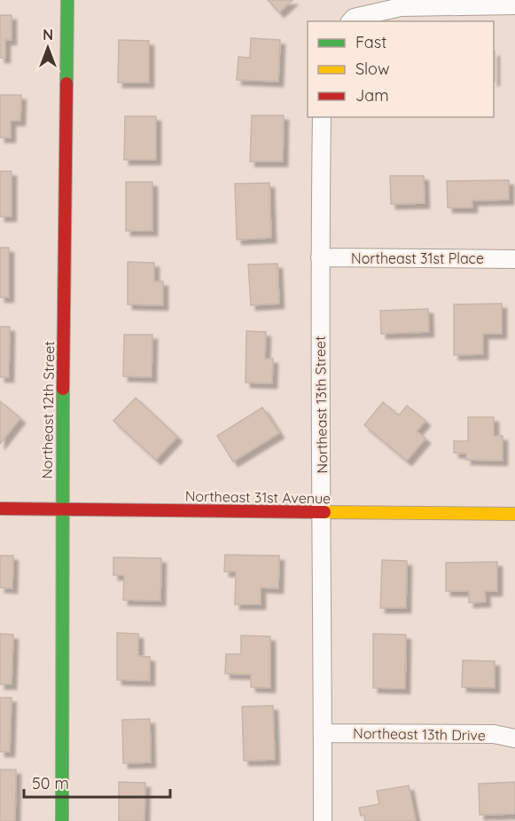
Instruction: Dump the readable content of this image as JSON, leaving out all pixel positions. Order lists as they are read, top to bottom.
{
  "streets": {
    "street": [
      "Northeast 31st Place",
      "Northeast 13th Street",
      "Northeast 12th Street",
      "Northeast 31st Avenue",
      "Northeast 13th Drive"
    ]
  },
  "crossings": [
    ["Northeast 31st Place", "Northeast 13th Street"],
    ["Northeast 13th Street", "Northeast 31st Avenue"],
    ["Northeast 13th Street", "Northeast 13th Drive"],
    ["Northeast 12th Street", "Northeast 31st Avenue"]
  ],
  "legend": ["Fast", "Slow", "Jam"],
  "scale_bar": "50 m",
  "north": "top"
}
